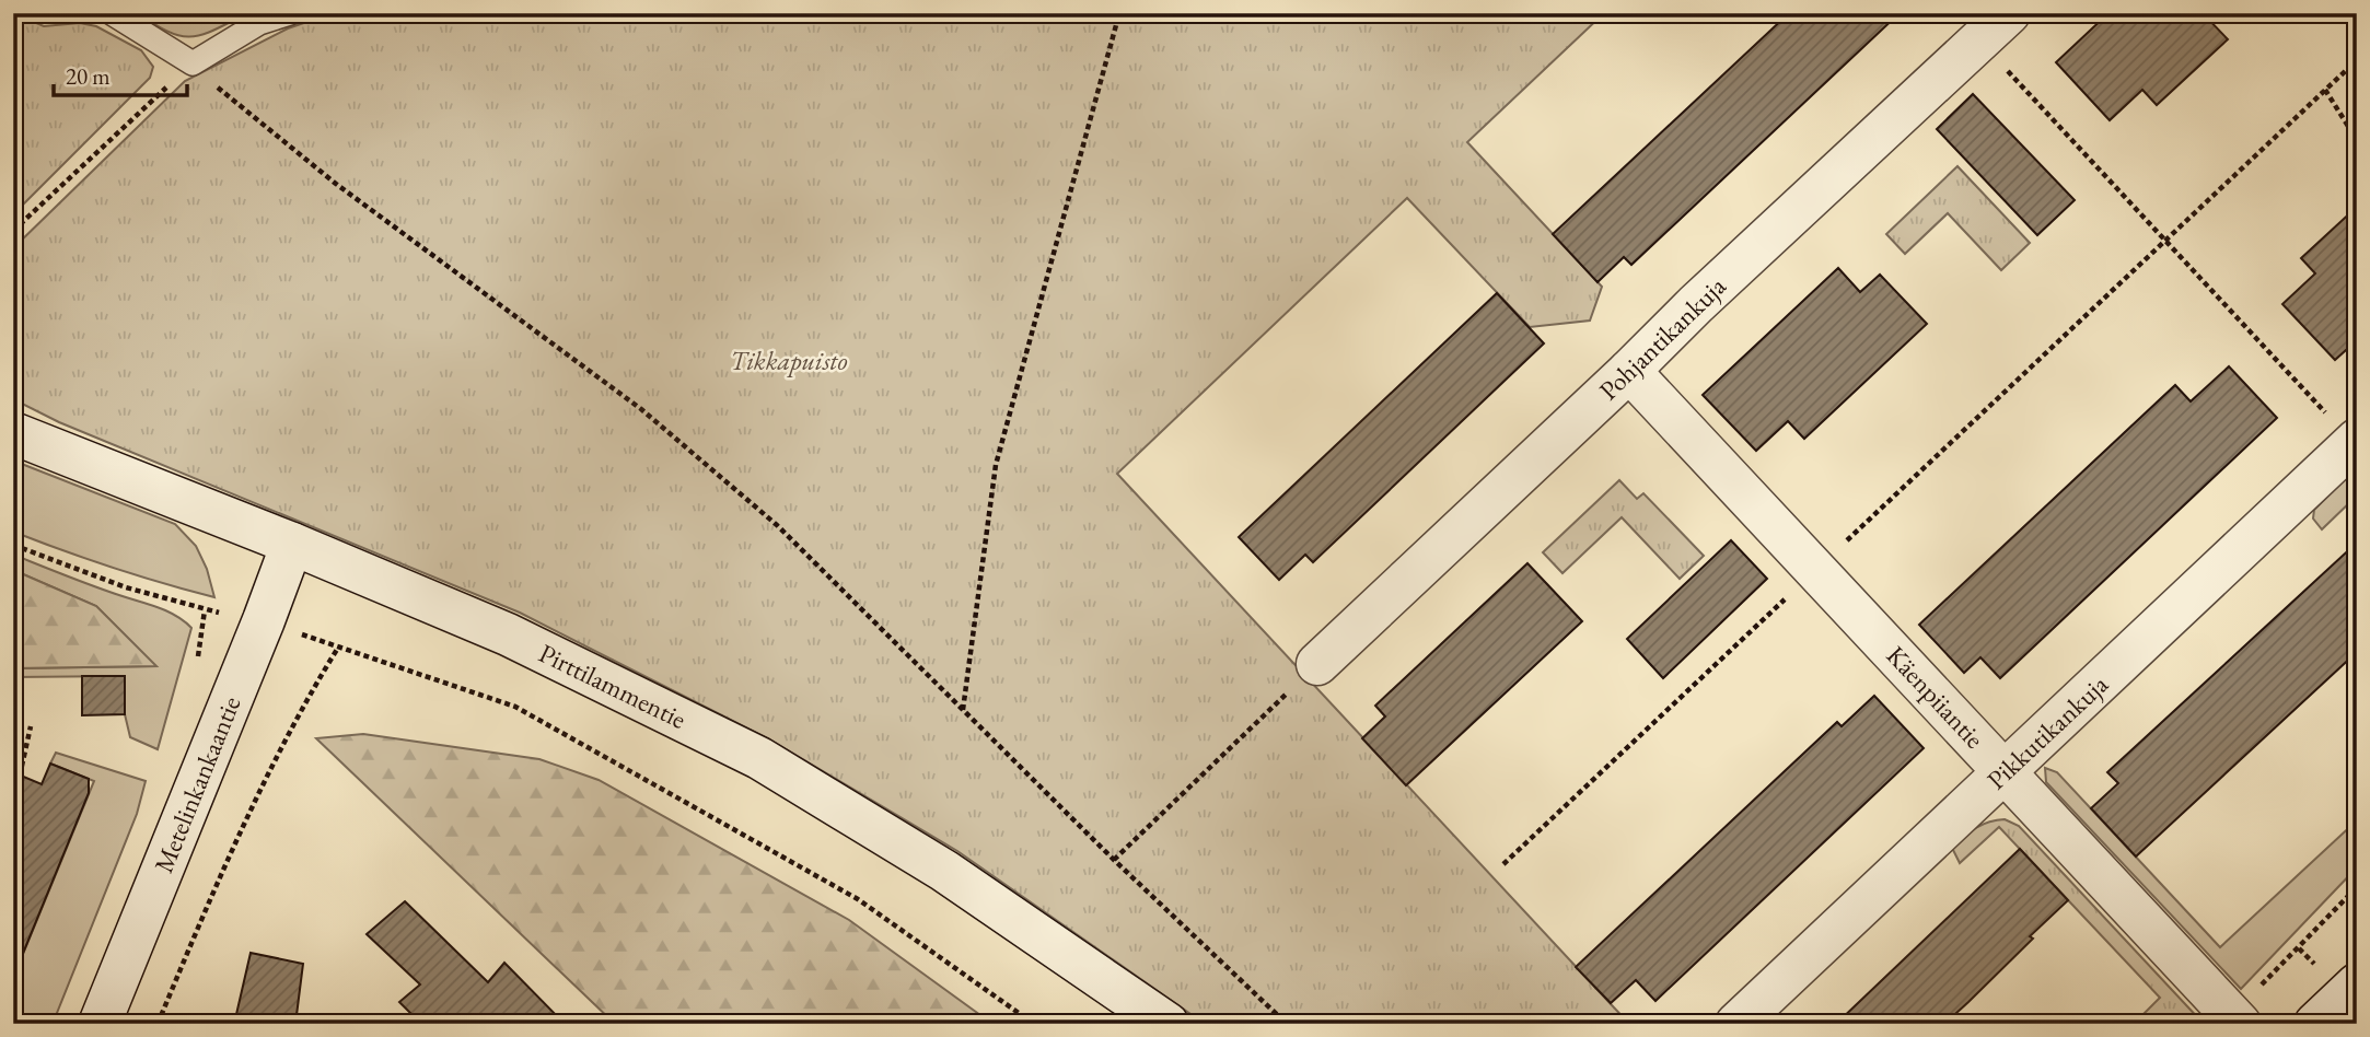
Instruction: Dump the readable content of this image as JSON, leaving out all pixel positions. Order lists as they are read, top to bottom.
{
  "streets": {
    "street": [
      "Pohjantikankuja",
      "Pirttilammentie",
      "Käenpiiantie",
      "Pikkutikankuja",
      "Metelinkankaantie"
    ]
  },
  "crossings": [
    ["Pohjantikankuja", "Käenpiiantie"],
    ["Pirttilammentie", "Metelinkankaantie"],
    ["Käenpiiantie", "Pikkutikankuja"]
  ],
  "parks": ["Tikkapuisto"],
  "scale_bar": "20 m"
}
